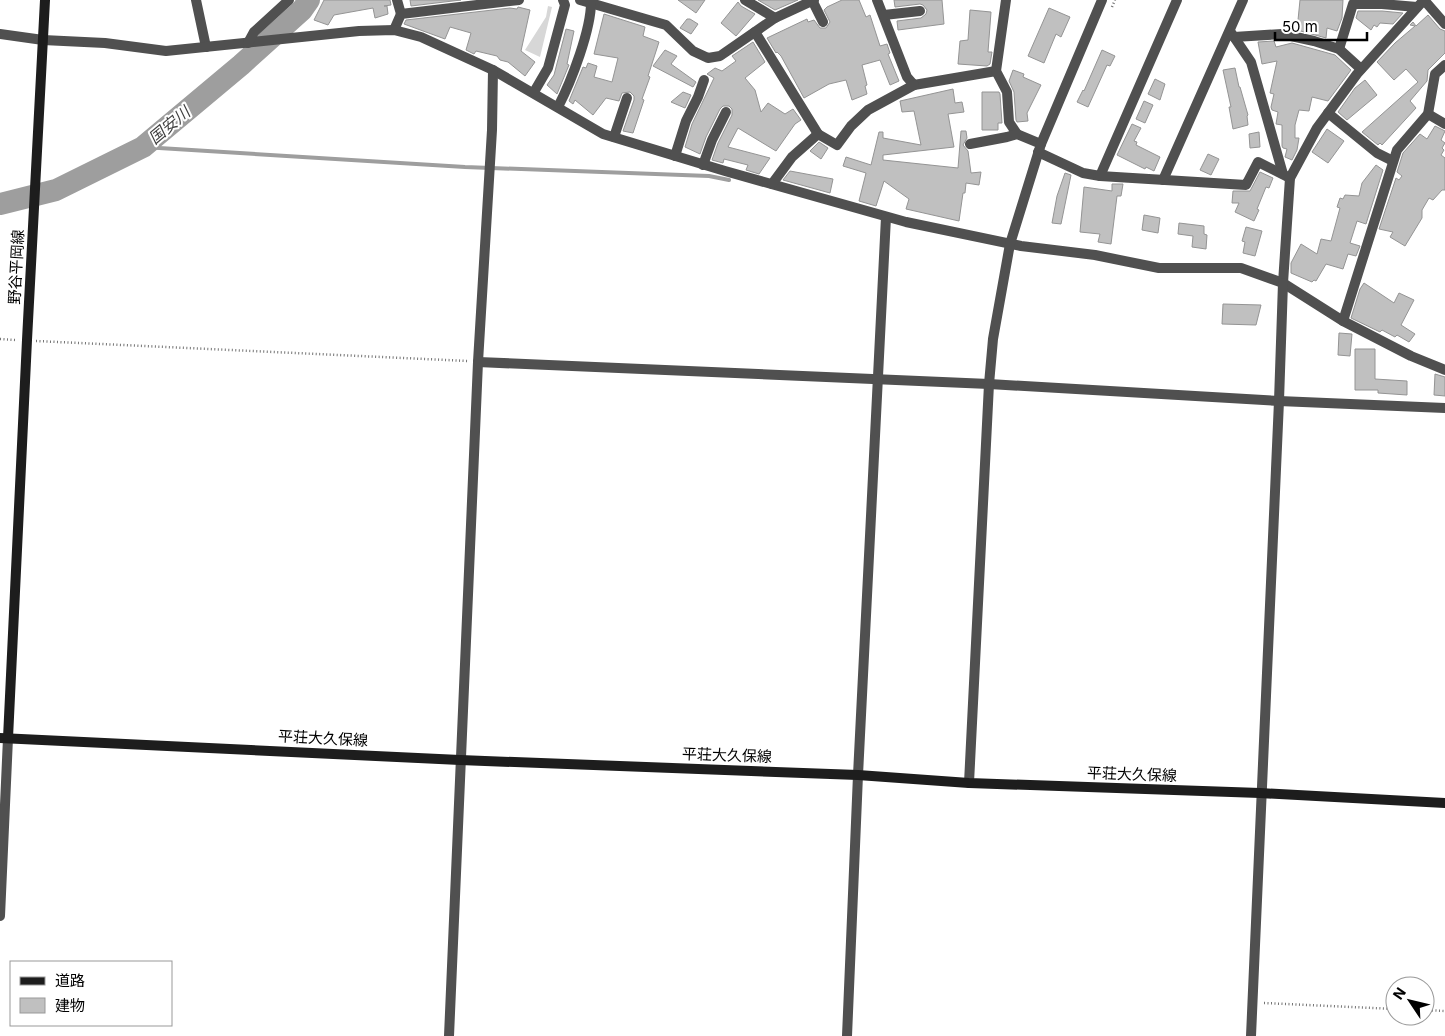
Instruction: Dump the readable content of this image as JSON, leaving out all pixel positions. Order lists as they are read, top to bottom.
{
  "streets": {
    "main road": ["野谷平岡線", "平荘大久保線"]
  },
  "crossings": [
    ["野谷平岡線", "平荘大久保線"]
  ],
  "water": ["国安川"],
  "legend": ["道路", "建物"],
  "scale_bar": "50 m",
  "north": "top left"
}
